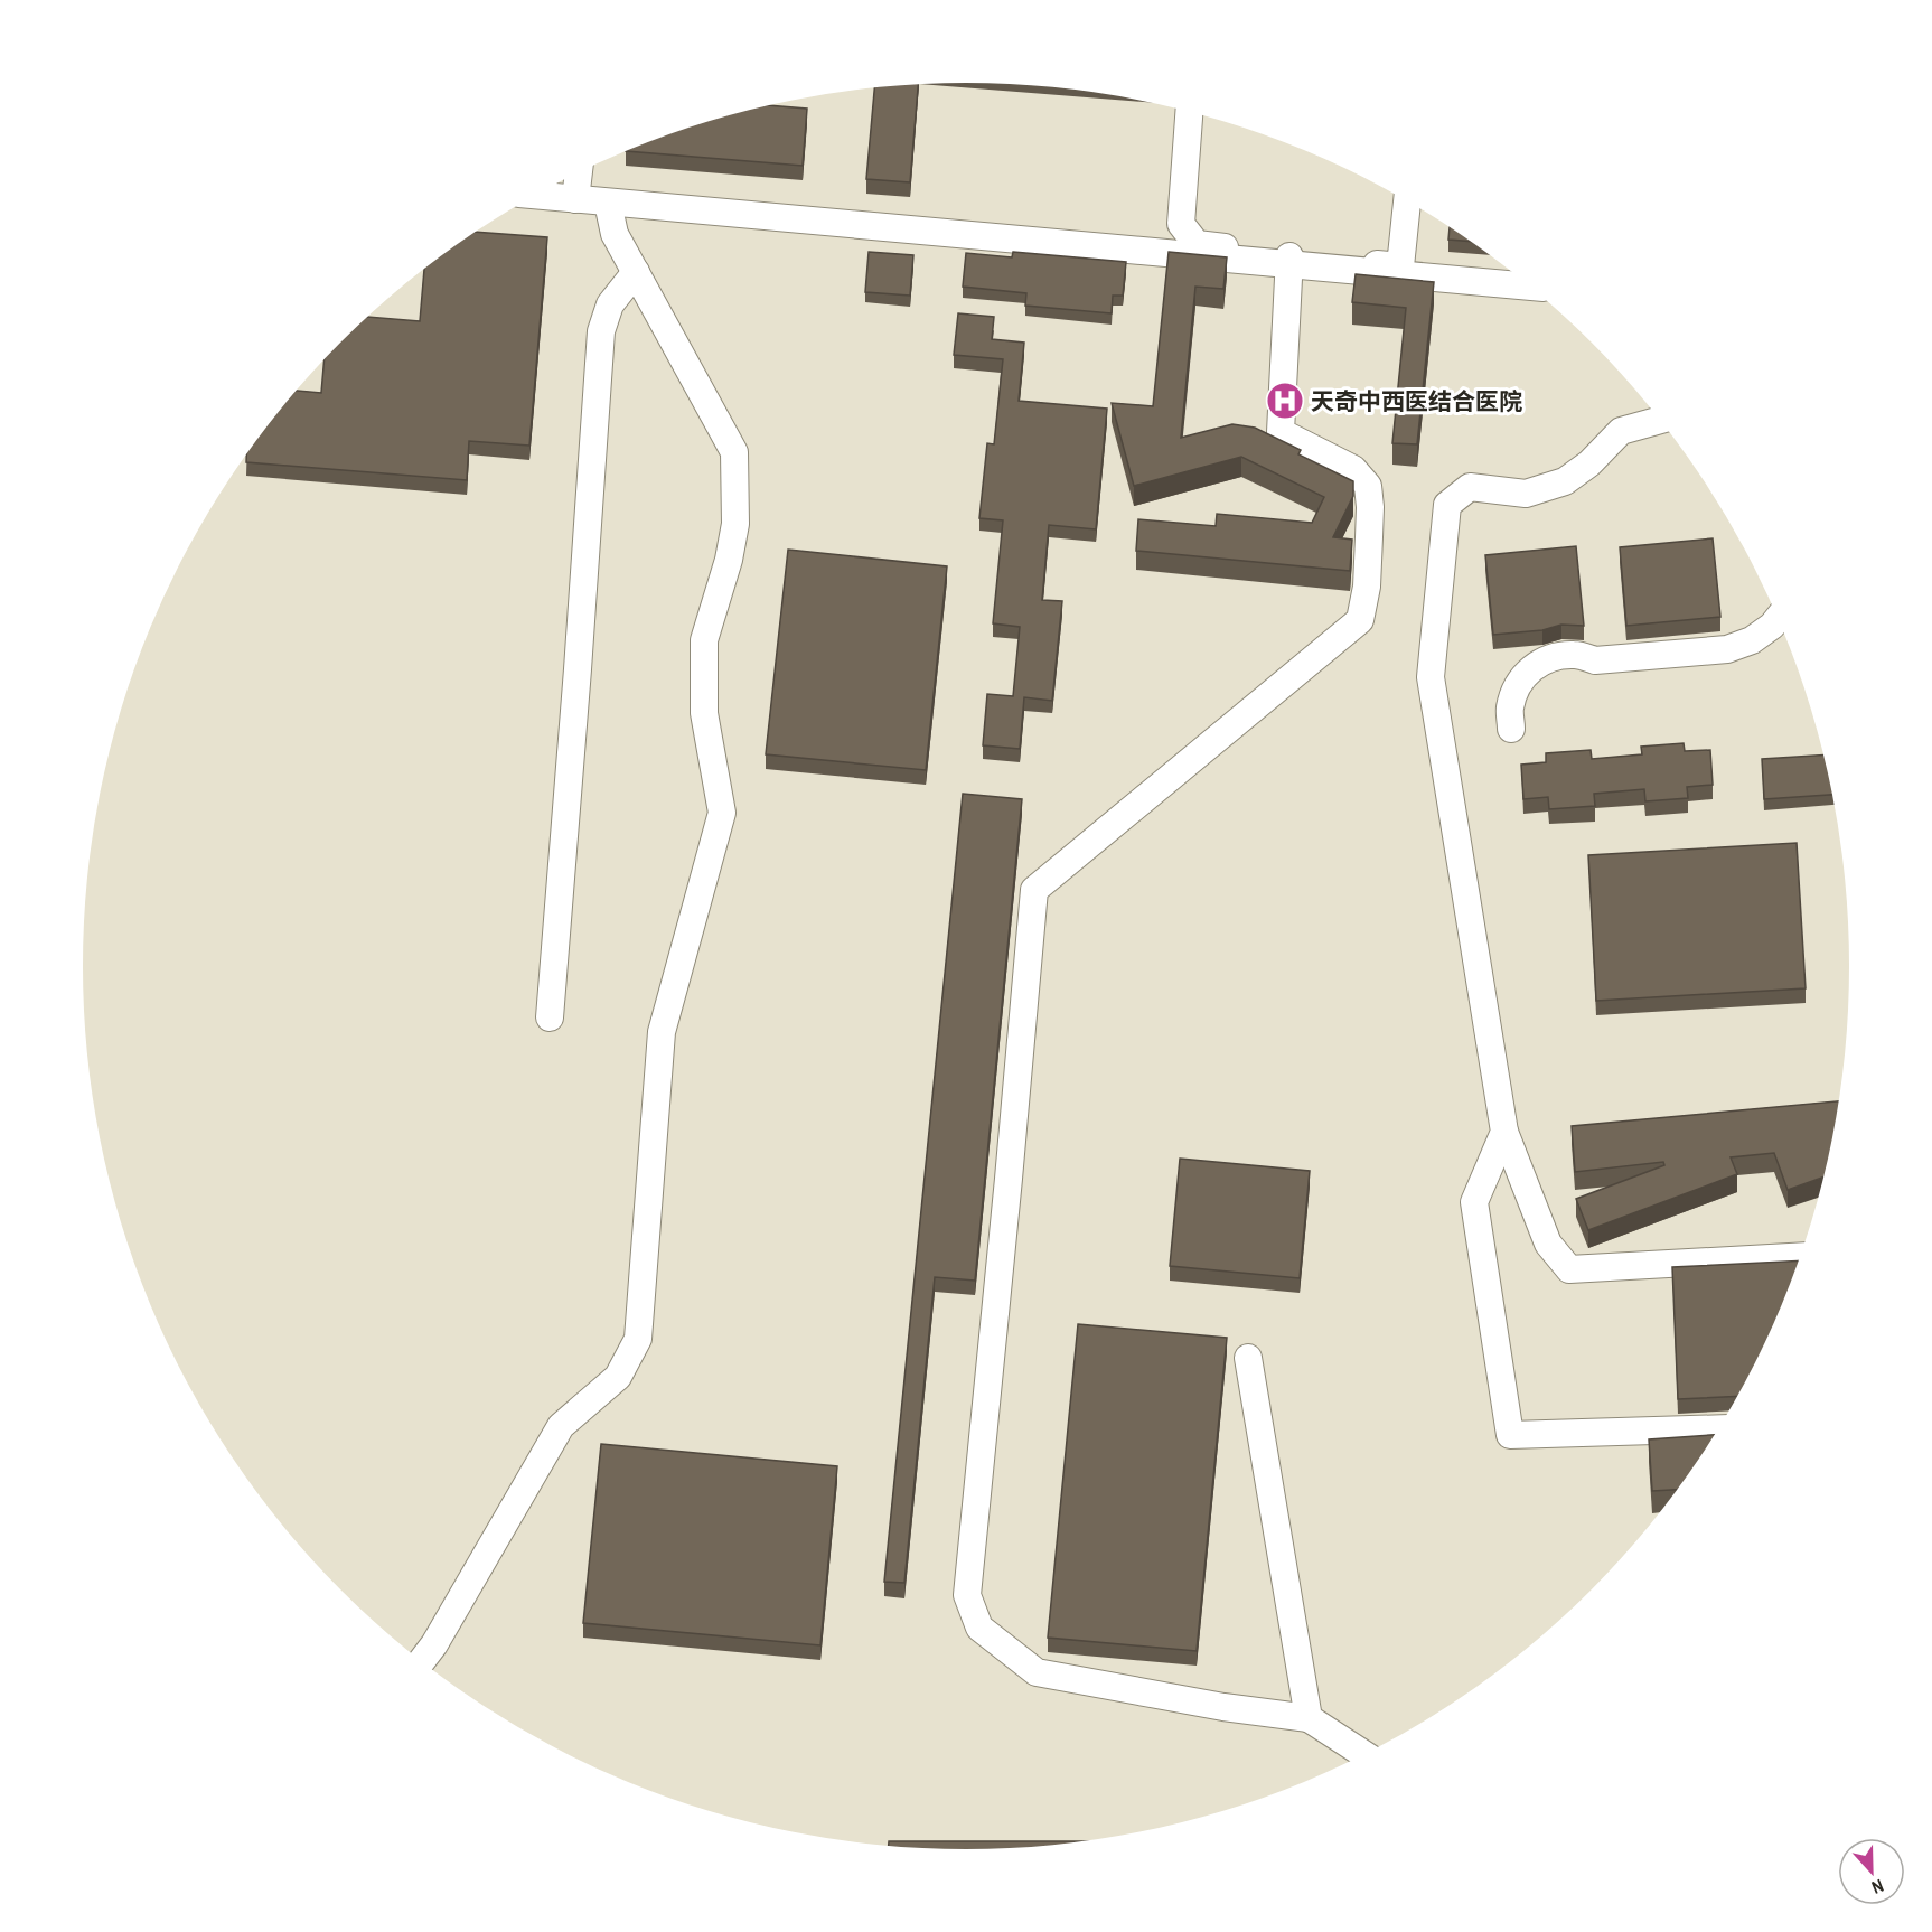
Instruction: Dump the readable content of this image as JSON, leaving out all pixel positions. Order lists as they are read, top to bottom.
{
  "places": {
    "hospital": ["天奇中西医结合医院"]
  },
  "north": "bottom"
}
